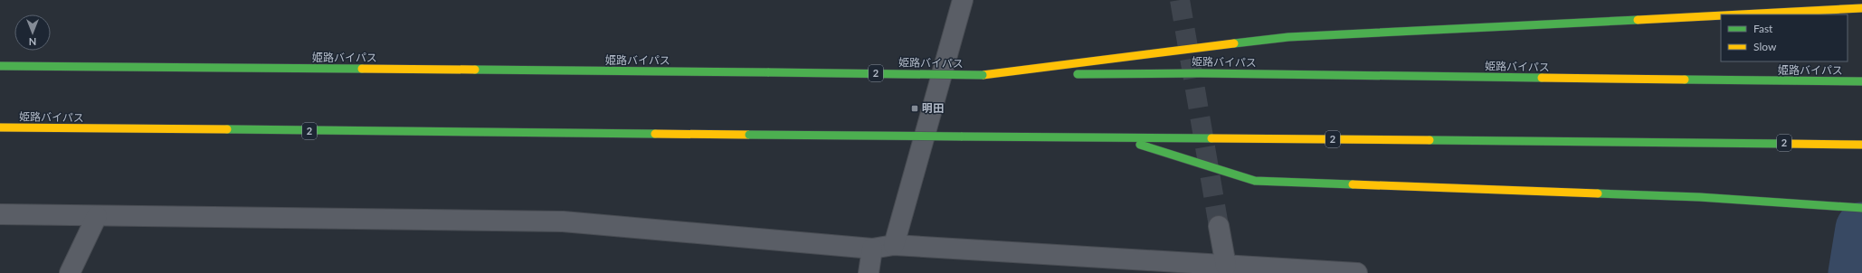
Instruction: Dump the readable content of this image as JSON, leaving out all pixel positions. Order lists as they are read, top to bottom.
{
  "streets": {
    "highway": ["姫路バイパス", "2"]
  },
  "places": {
    "transit": ["明田"]
  },
  "legend": ["Fast", "Slow"],
  "north": "bottom"
}
